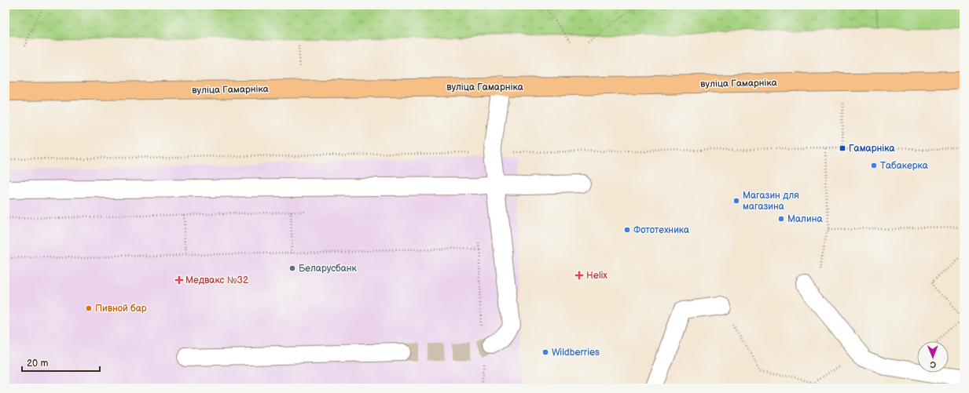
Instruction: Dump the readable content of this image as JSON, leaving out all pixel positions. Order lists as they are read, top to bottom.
{
  "streets": {
    "main road": ["вуліца Гамарніка"]
  },
  "places": {
    "transit": ["Гамарніка"],
    "other": [
      "Табакерка",
      "Магазин для магазина",
      "Малина",
      "Фототехника",
      "Беларусбанк",
      "Пивной бар",
      "Wildberries"
    ],
    "health": ["Helix", "Медвакс №32"]
  },
  "scale_bar": "20 m",
  "north": "bottom"
}
